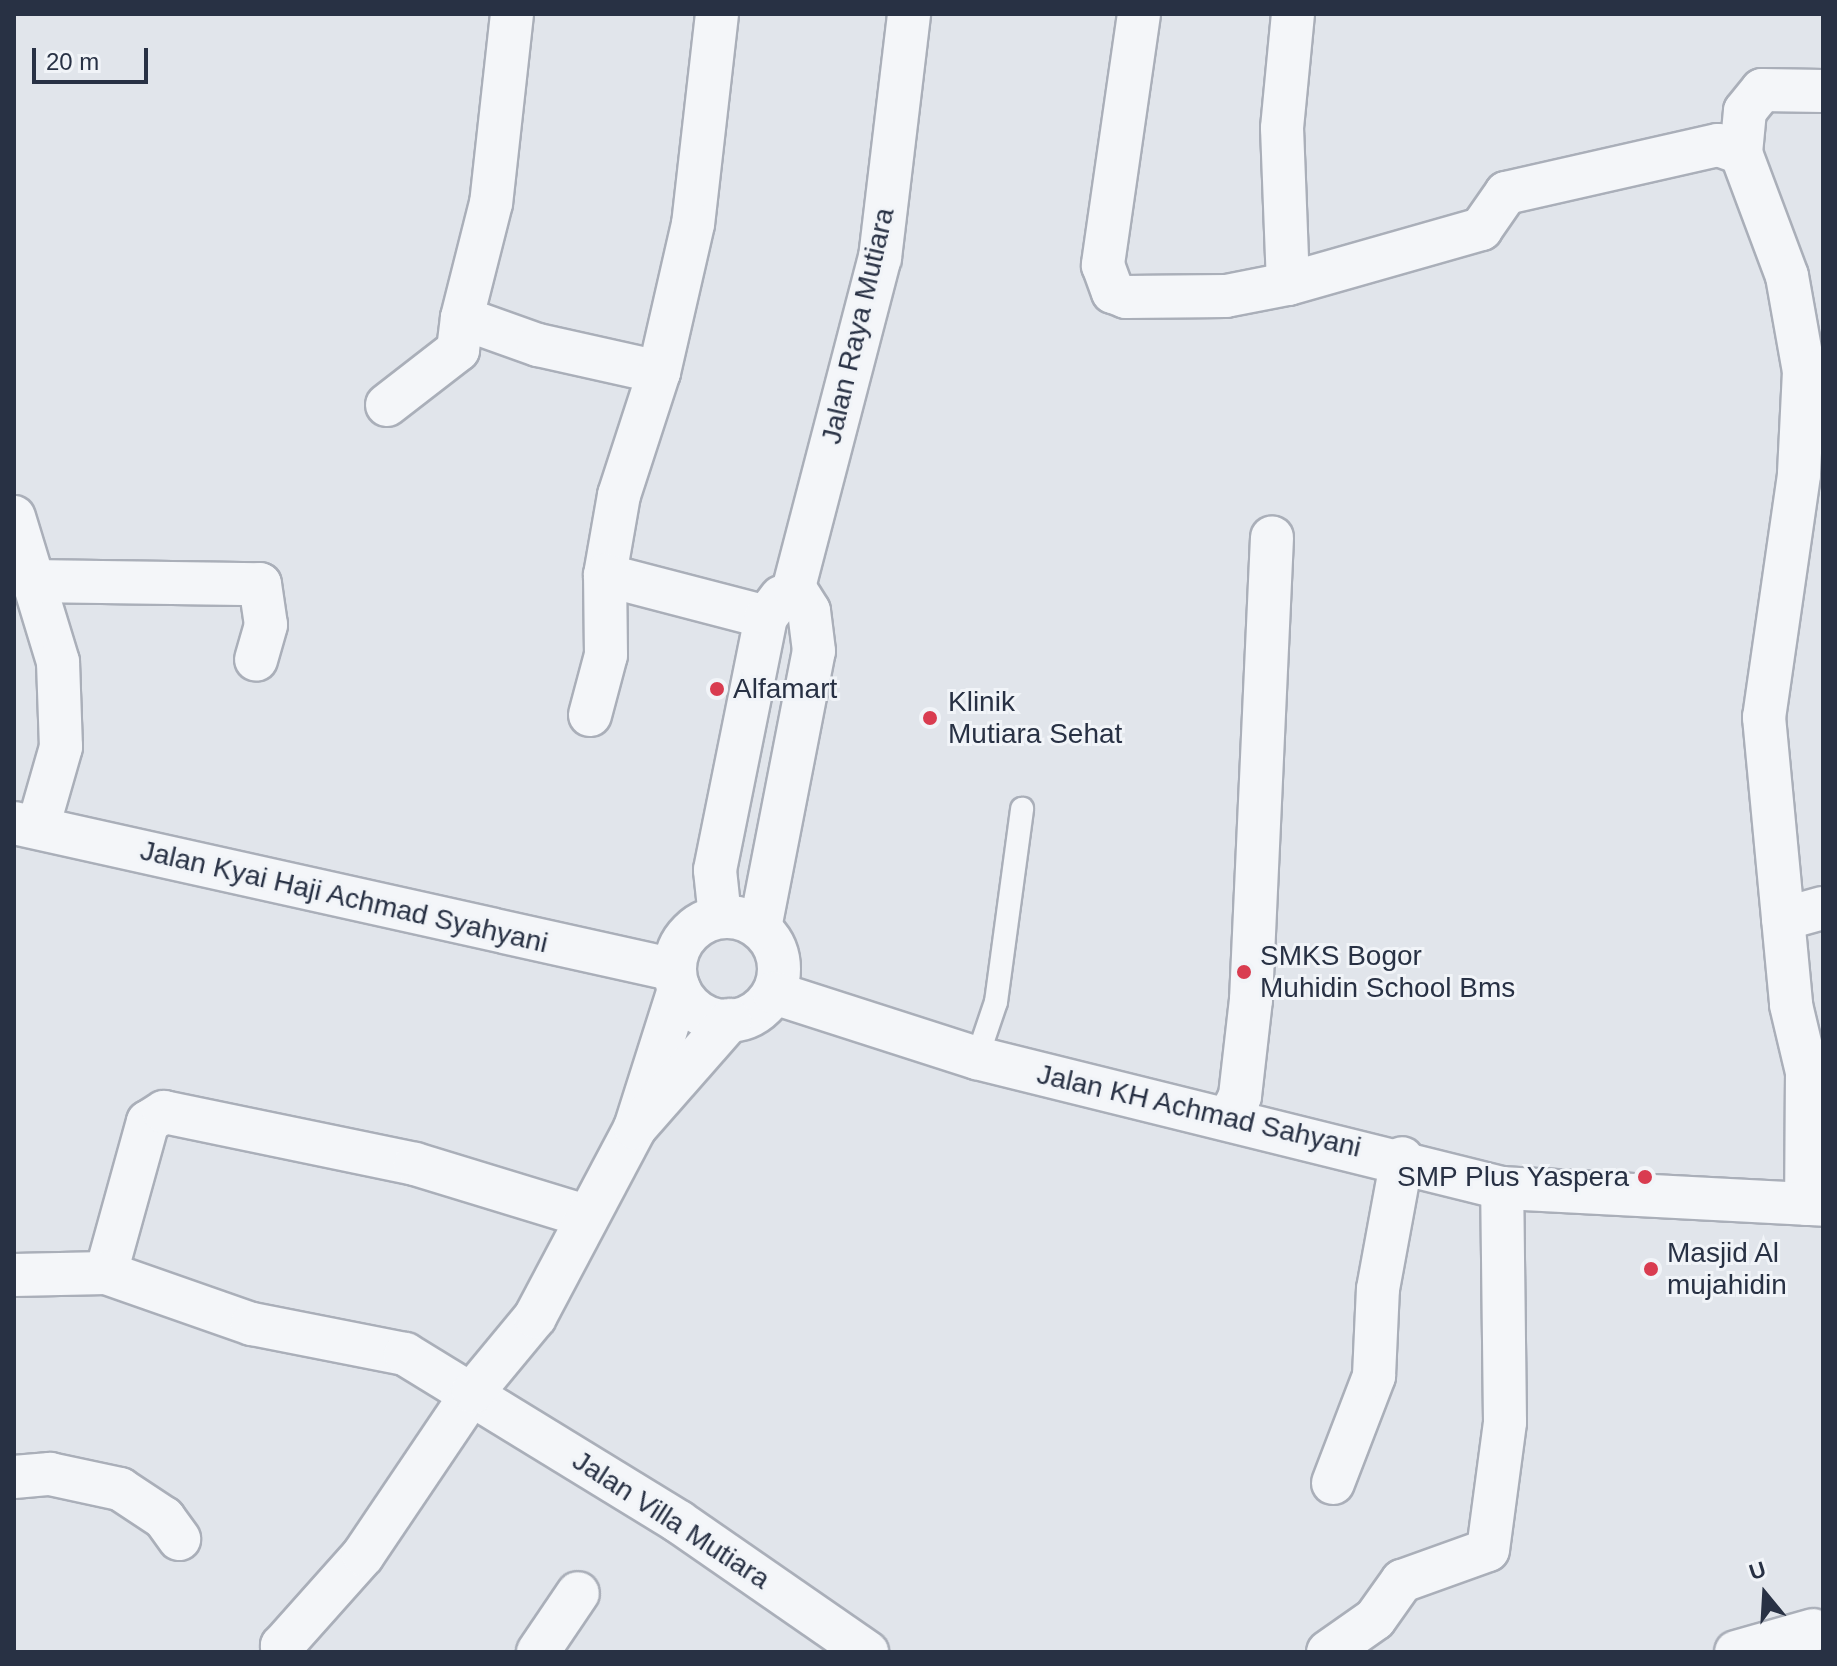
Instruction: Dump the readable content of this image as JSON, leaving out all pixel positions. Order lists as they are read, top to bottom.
{
  "streets": {
    "street": [
      "Jalan Raya Mutiara",
      "Jalan Kyai Haji Achmad Syahyani",
      "Jalan KH Achmad Sahyani",
      "Jalan Villa Mutiara"
    ]
  },
  "crossings": [
    ["Jalan Kyai Haji Achmad Syahyani", "Jalan KH Achmad Sahyani"]
  ],
  "places": [
    "Alfamart",
    "Klinik Mutiara Sehat",
    "SMKS Bogor Muhidin School Bms",
    "SMP Plus Yaspera",
    "Masjid Al mujahidin"
  ],
  "scale_bar": "20 m",
  "north": "top"
}
